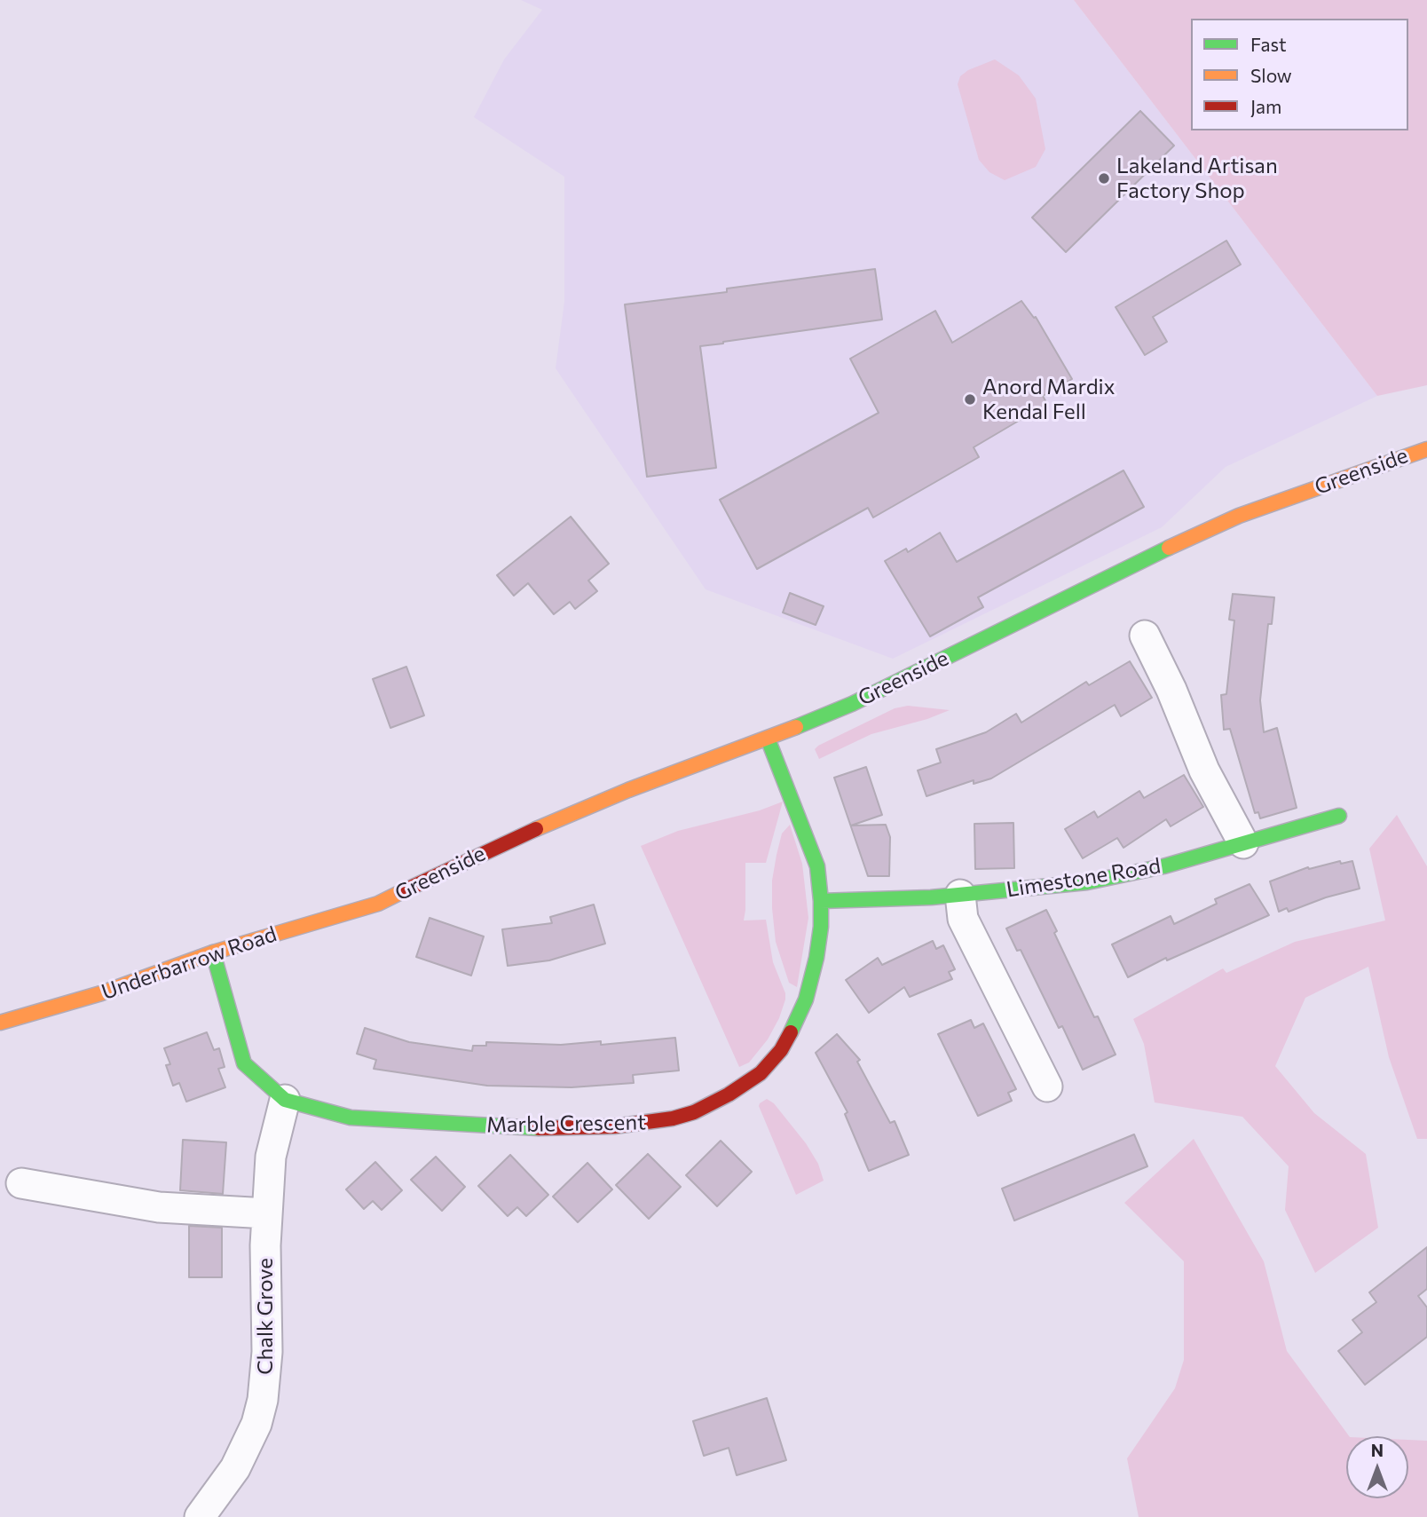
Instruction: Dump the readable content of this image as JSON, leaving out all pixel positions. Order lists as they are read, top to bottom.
{
  "streets": {
    "street": [
      "Greenside",
      "Limestone Road",
      "Underbarrow Road",
      "Marble Crescent",
      "Chalk Grove"
    ]
  },
  "crossings": [
    ["Greenside", "Underbarrow Road"],
    ["Greenside", "Marble Crescent"],
    ["Limestone Road", "Marble Crescent"],
    ["Underbarrow Road", "Marble Crescent"],
    ["Marble Crescent", "Chalk Grove"]
  ],
  "places": ["Lakeland Artisan Factory Shop", "Anord Mardix Kendal Fell"],
  "legend": ["Fast", "Slow", "Jam"],
  "north": "top"
}
